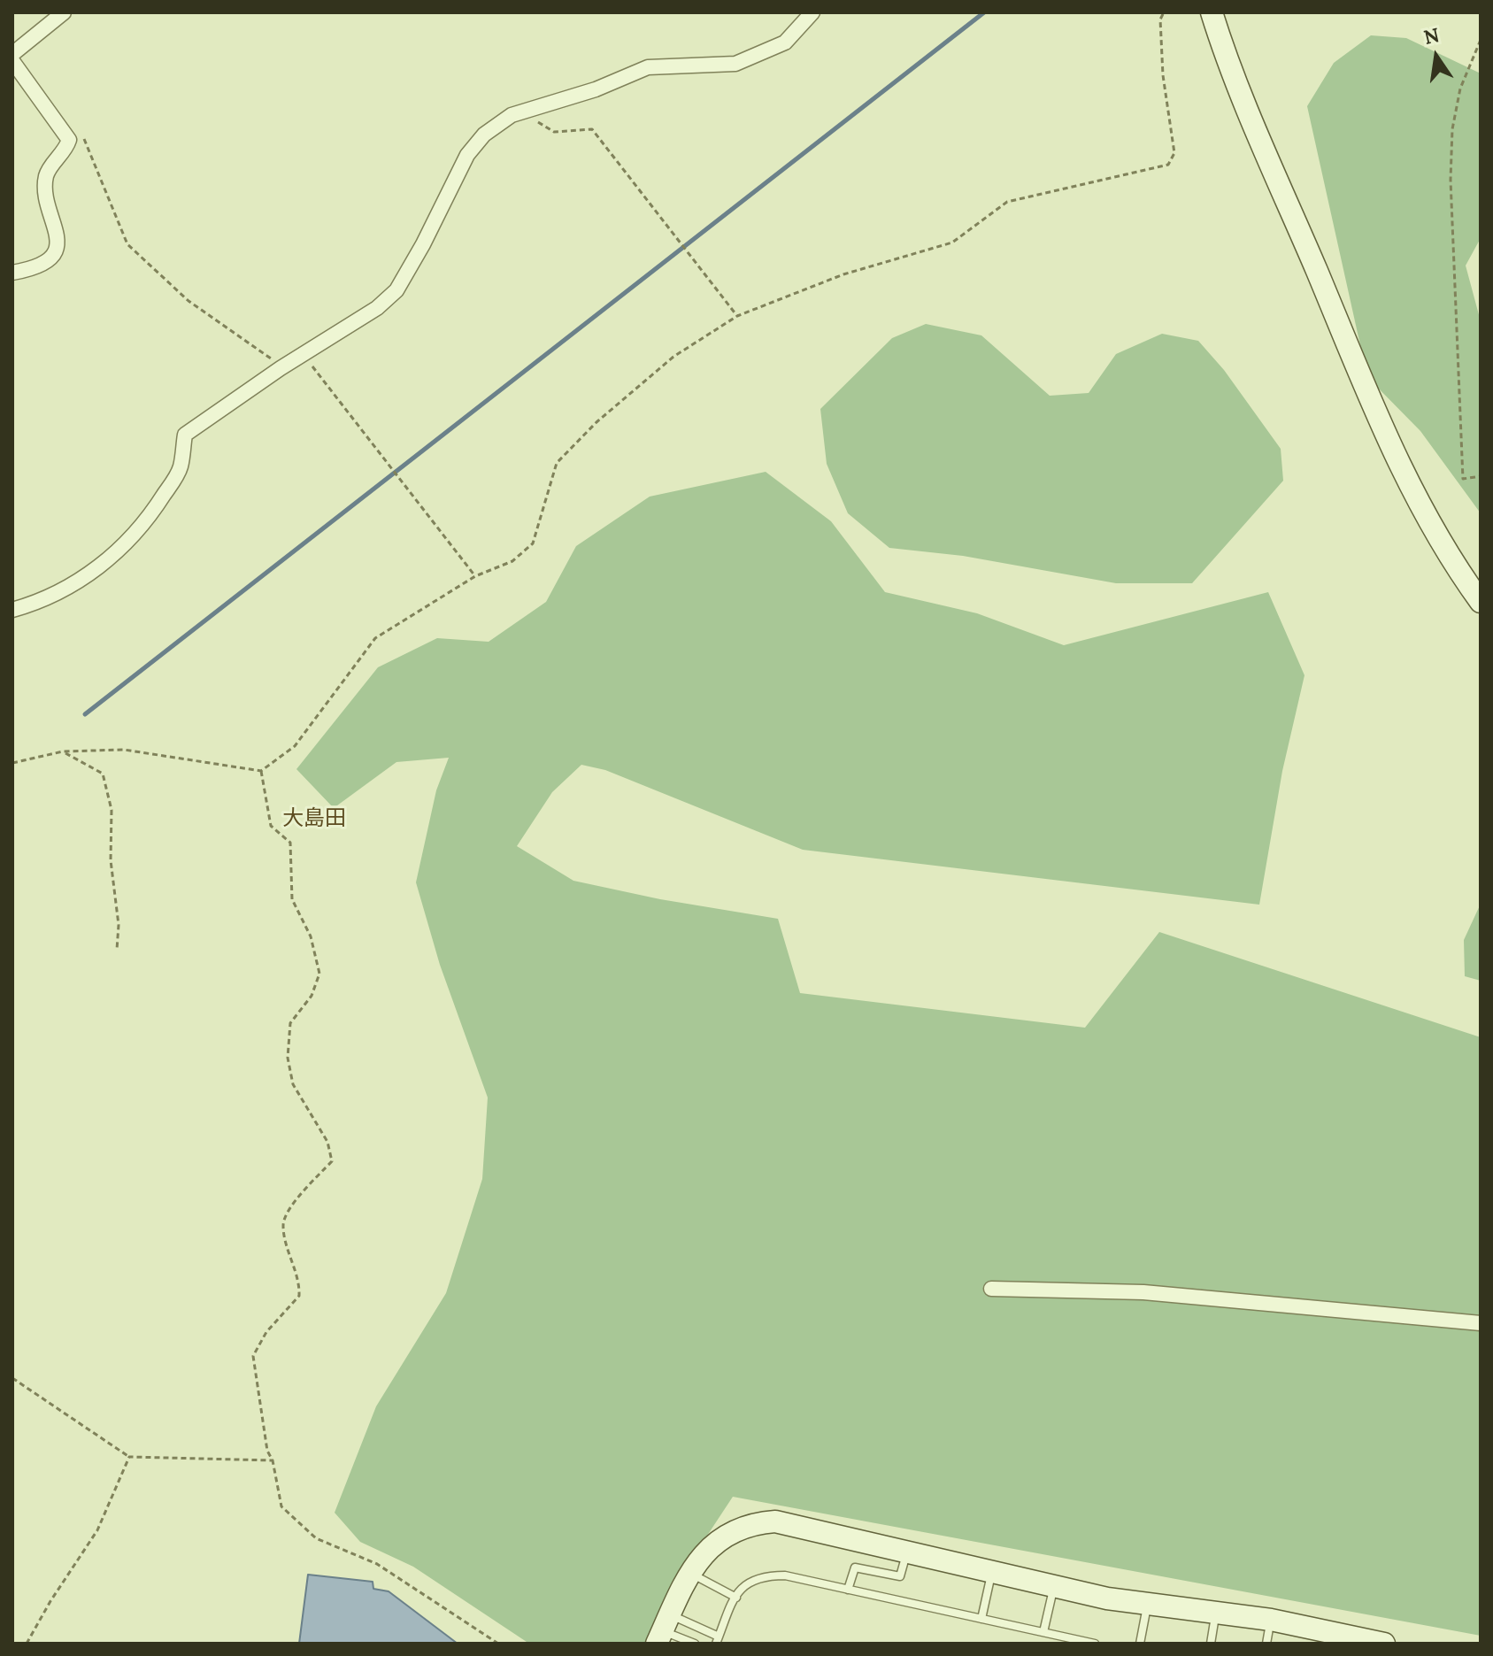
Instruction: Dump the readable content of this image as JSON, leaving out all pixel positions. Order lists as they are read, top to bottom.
{
  "districts": ["大島田"],
  "north": "top"
}
